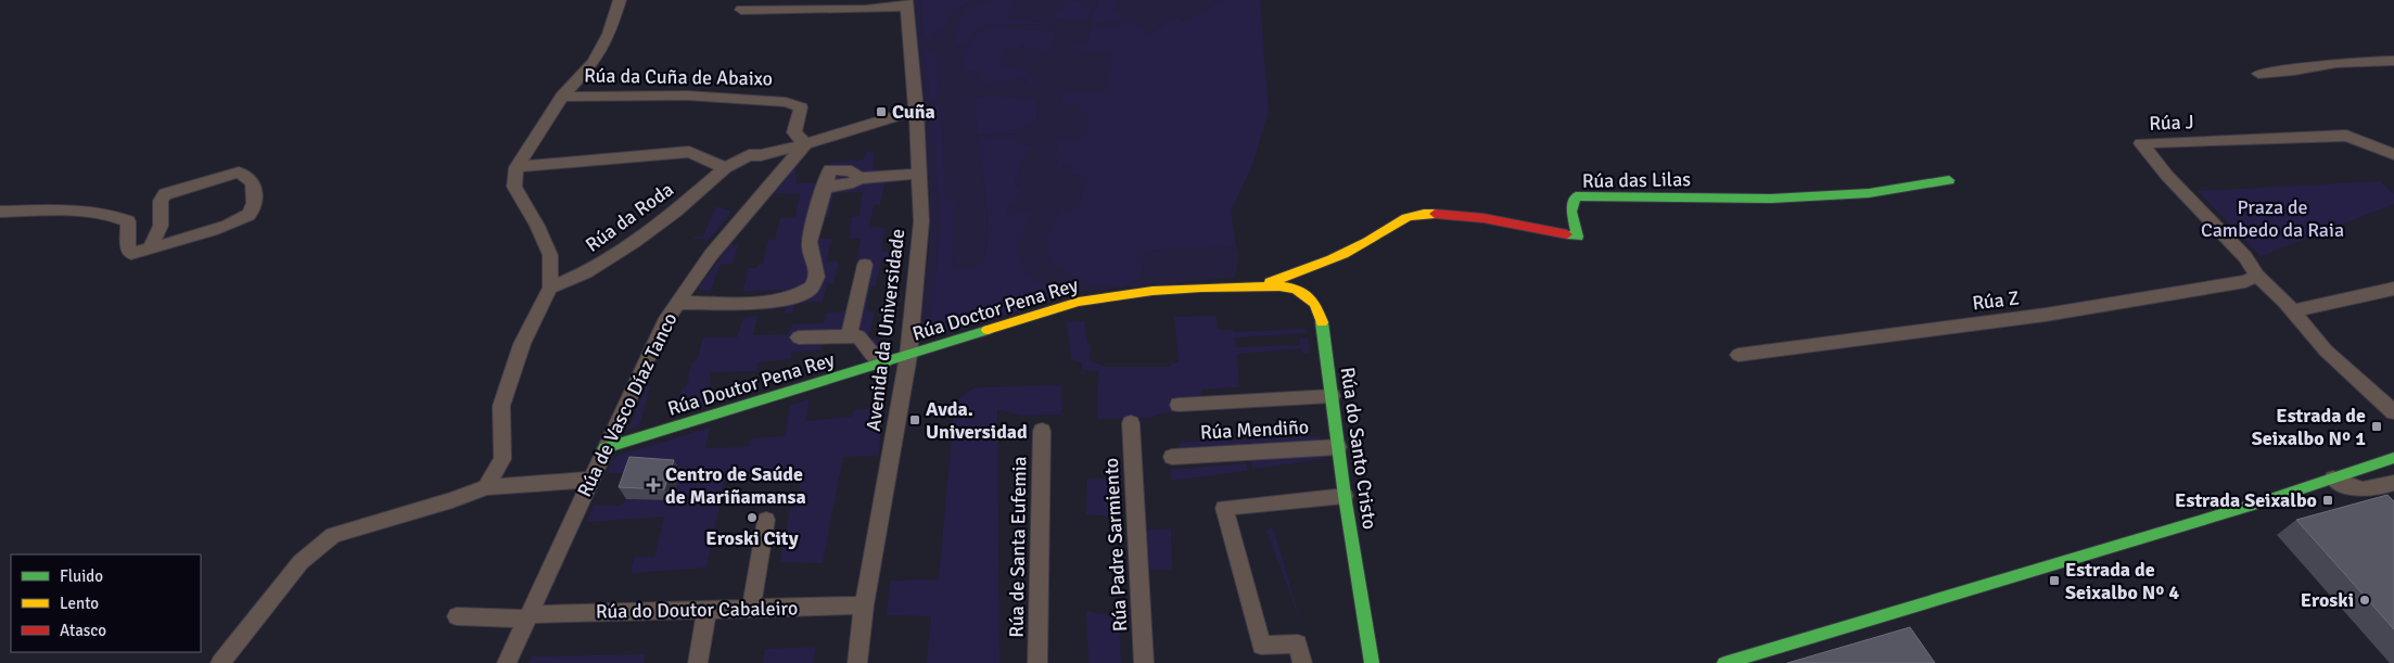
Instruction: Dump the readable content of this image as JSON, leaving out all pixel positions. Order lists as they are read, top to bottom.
{
  "streets": {
    "street": [
      "Rúa da Cuña de Abaixo",
      "Rúa J",
      "Rúa das Lilas",
      "Rúa da Roda",
      "Rúa Z",
      "Rúa Doctor Pena Rey",
      "Avenida da Universidade",
      "Rúa Doutor Pena Rey",
      "Rúa de Vasco Díaz Tanco",
      "Rúa Mendiño",
      "Rúa do Santo Cristo",
      "Rúa Padre Sarmiento",
      "Rúa de Santa Eufemia",
      "Rúa do Doutor Cabaleiro"
    ]
  },
  "crossings": [
    ["Rúa da Cuña de Abaixo", "Rúa da Roda"],
    ["Rúa da Cuña de Abaixo", "Rúa de Vasco Díaz Tanco"],
    ["Rúa J", "Rúa Z"],
    ["Rúa das Lilas", "Rúa Doctor Pena Rey"],
    ["Rúa das Lilas", "Rúa do Santo Cristo"],
    ["Rúa da Roda", "Rúa de Vasco Díaz Tanco"],
    ["Rúa Doctor Pena Rey", "Avenida da Universidade"],
    ["Rúa Doctor Pena Rey", "Rúa Doutor Pena Rey"],
    ["Rúa Doctor Pena Rey", "Rúa do Santo Cristo"],
    ["Avenida da Universidade", "Rúa Doutor Pena Rey"],
    ["Avenida da Universidade", "Rúa do Doutor Cabaleiro"],
    ["Rúa Doutor Pena Rey", "Rúa de Vasco Díaz Tanco"],
    ["Rúa de Vasco Díaz Tanco", "Rúa do Doutor Cabaleiro"],
    ["Rúa Mendiño", "Rúa do Santo Cristo"]
  ],
  "parks": ["Praza de Cambedo da Raia"],
  "places": {
    "transit": [
      "Cuña",
      "Avda. Universidad",
      "Estrada de Seixalbo Nº 1",
      "Estrada Seixalbo",
      "Estrada de Seixalbo Nº 4"
    ],
    "health": ["Centro de Saúde de Mariñamansa"],
    "other": ["Eroski City", "Eroski"]
  },
  "legend": ["Fluido", "Lento", "Atasco"]
}
